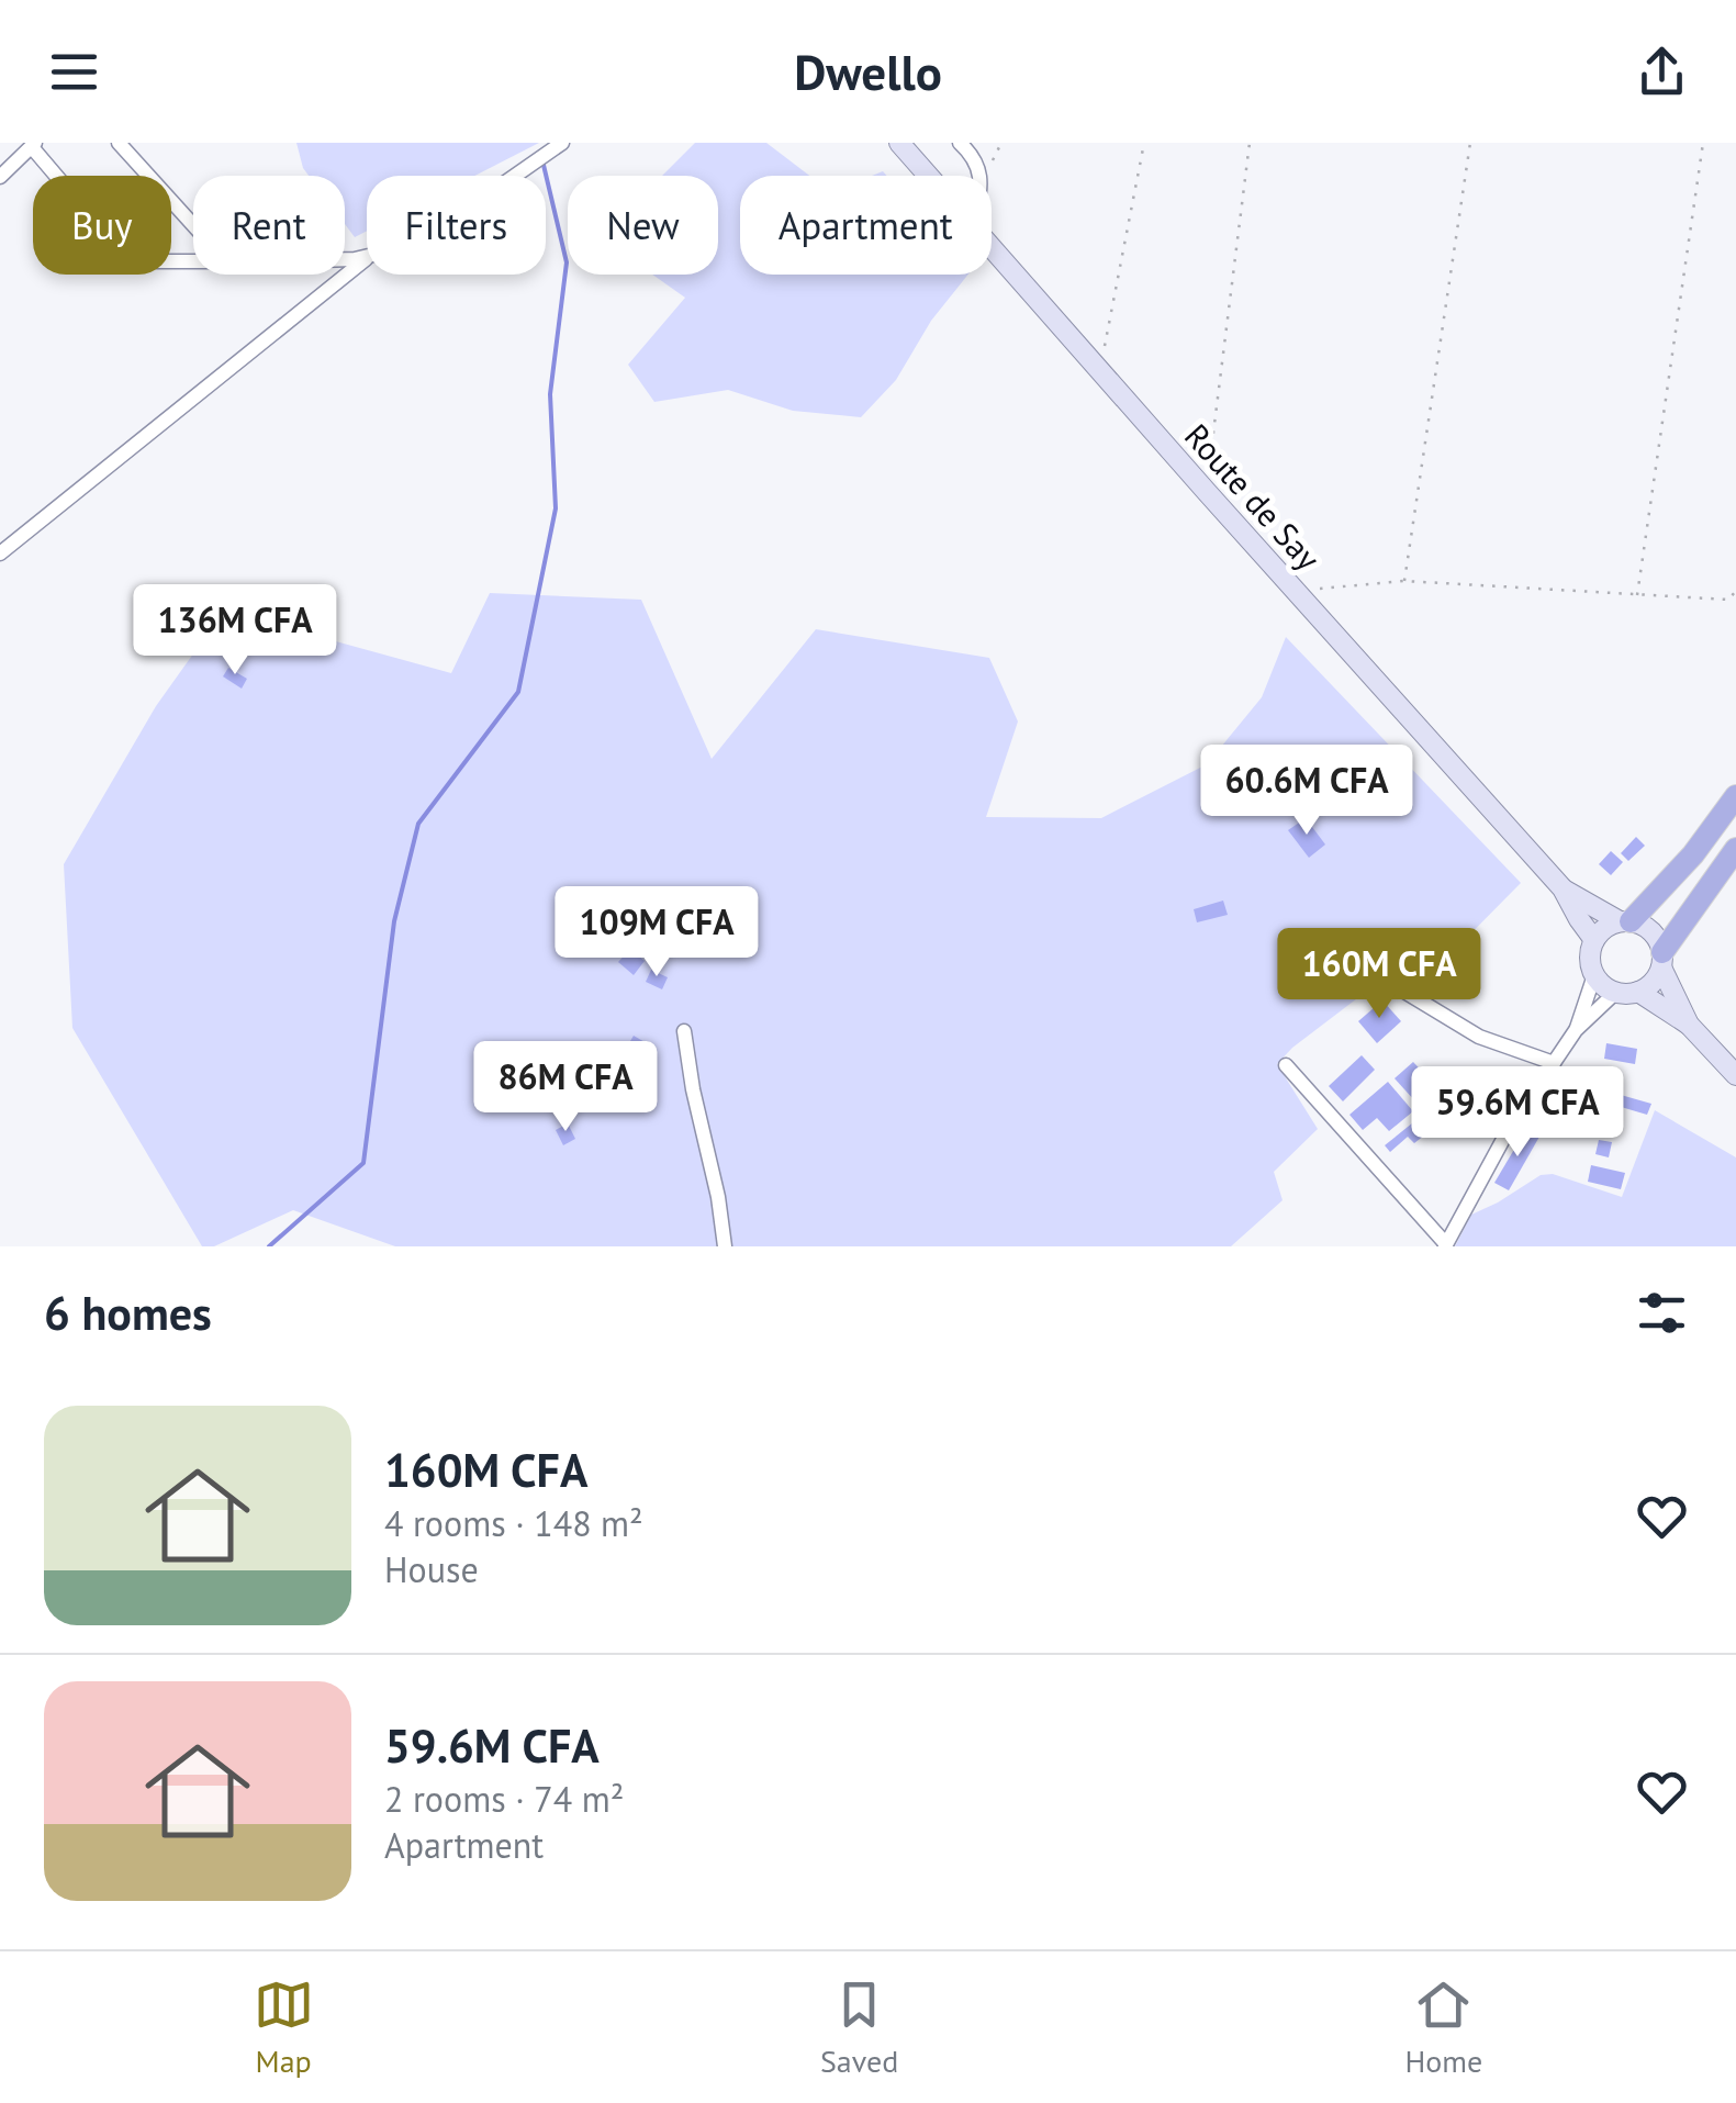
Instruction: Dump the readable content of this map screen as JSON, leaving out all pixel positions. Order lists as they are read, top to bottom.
{
  "streets": {
    "main road": ["Route de Say"]
  },
  "page": {
    "header": "Dwello",
    "chip": [
      "Buy",
      "Rent",
      "Filters",
      "New",
      "Apartment"
    ],
    "price": [
      "136M CFA",
      "60.6M CFA",
      "109M CFA",
      "160M CFA",
      "86M CFA",
      "59.6M CFA"
    ],
    "heading": "6 homes",
    "list": [
      {
        "name": "160M CFA",
        "note": "4 rooms · 148 m² · House"
      },
      {
        "name": "59.6M CFA",
        "note": "2 rooms · 74 m² · Apartment"
      }
    ],
    "tabs": ["Map", "Saved", "Home"]
  }
}
